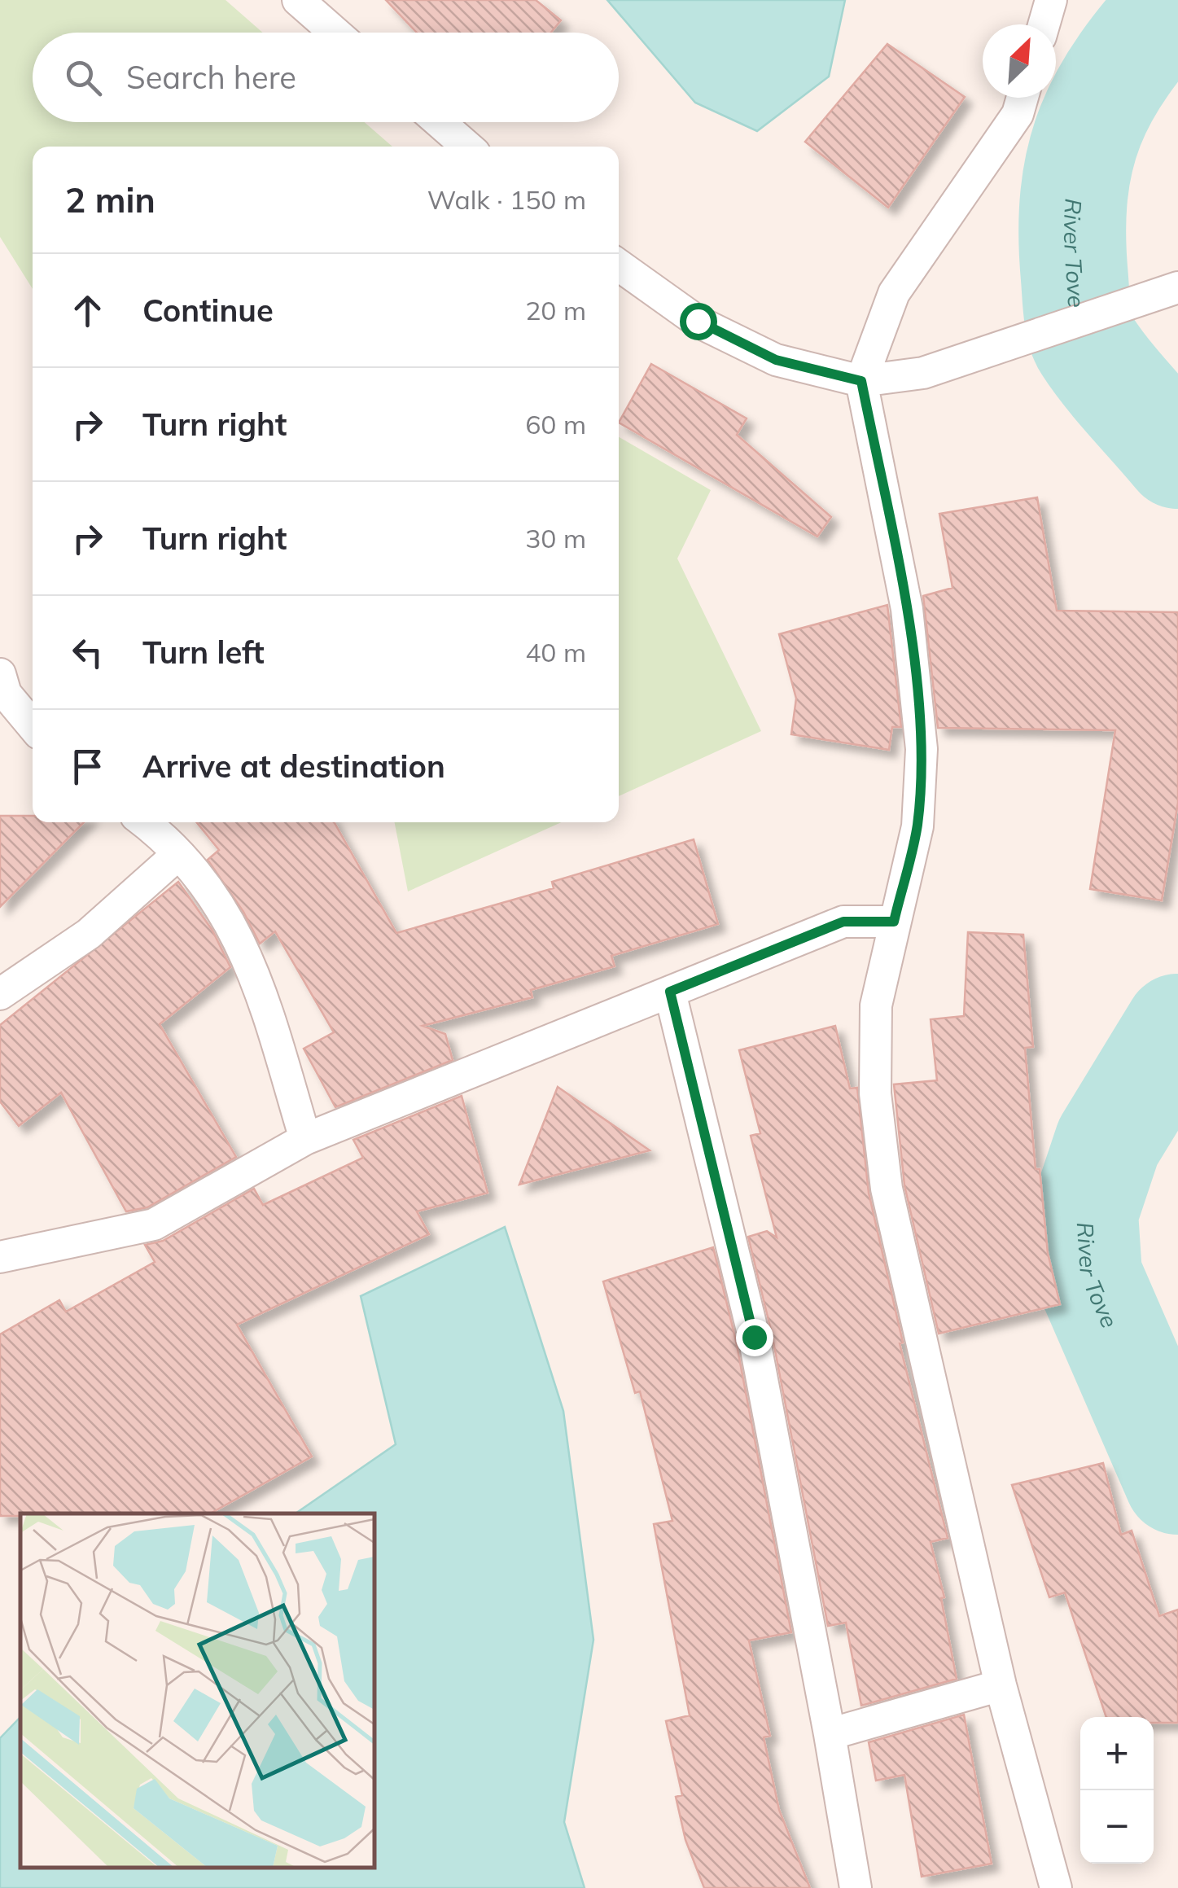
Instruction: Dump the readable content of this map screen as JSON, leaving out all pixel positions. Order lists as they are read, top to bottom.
{
  "water": ["River Tove"],
  "north": "top right",
  "page": {
    "search": "Search here",
    "heading": ["2 min", "Walk · 150 m"],
    "list": [
      ["Continue", "20 m"],
      ["Turn right", "60 m"],
      ["Turn right", "30 m"],
      ["Turn left", "40 m"],
      "Arrive at destination"
    ],
    "map_buttons": ["+", "−"]
  }
}
